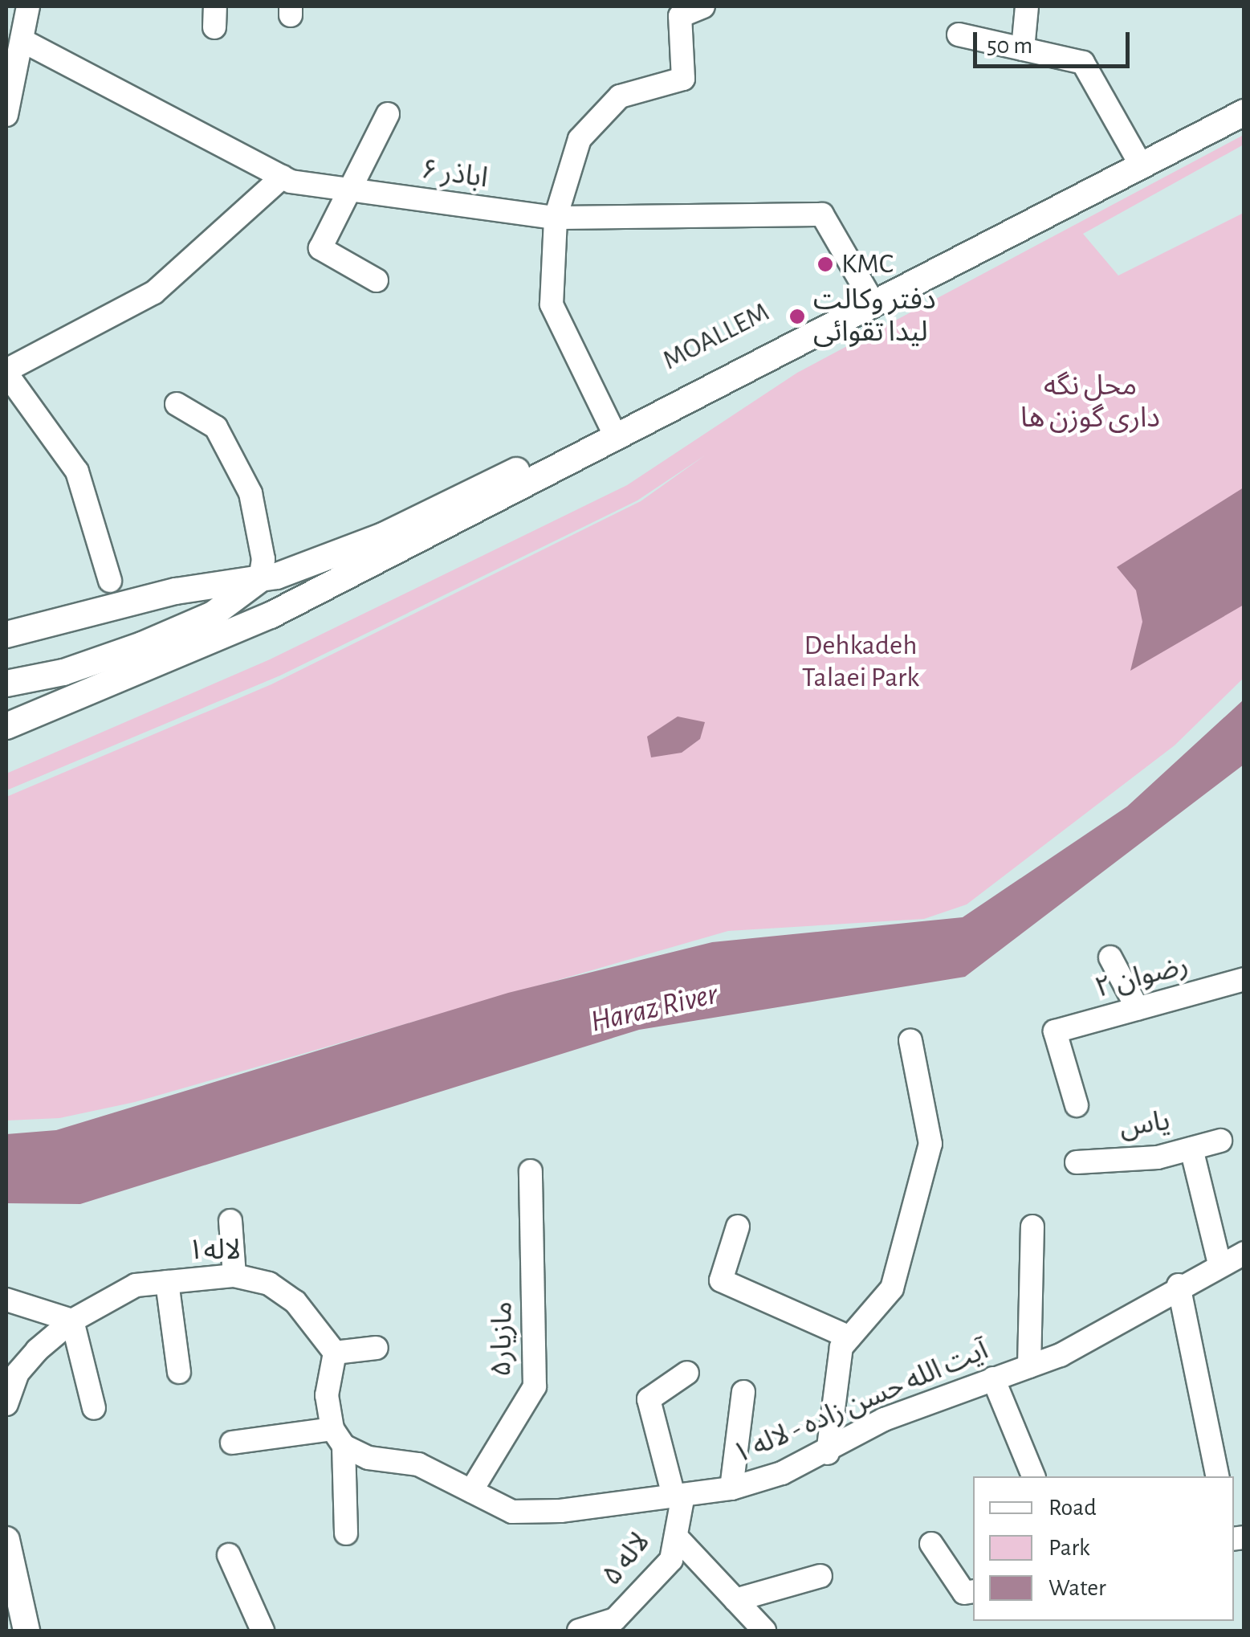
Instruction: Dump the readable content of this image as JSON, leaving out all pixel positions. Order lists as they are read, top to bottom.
{
  "streets": {
    "main road": ["MOALLEM"],
    "street": [
      "اباذر ۶",
      "رضوان ۲",
      "یاس",
      "لاله۱",
      "مازیار۵",
      "آیت الله حسن زاده - لاله ۱",
      "لاله ۵"
    ]
  },
  "crossings": [
    ["اباذر ۶", "MOALLEM"],
    ["مازیار۵", "آیت الله حسن زاده - لاله ۱"],
    ["آیت الله حسن زاده - لاله ۱", "لاله ۵"]
  ],
  "water": ["Haraz River"],
  "parks": ["محل نگه داری گوزن ها", "Dehkadeh Talaei Park"],
  "places": ["KMC", "دفتر وکالت لیدا تقوائی"],
  "legend": ["Road", "Park", "Water"],
  "scale_bar": "50 m"
}
